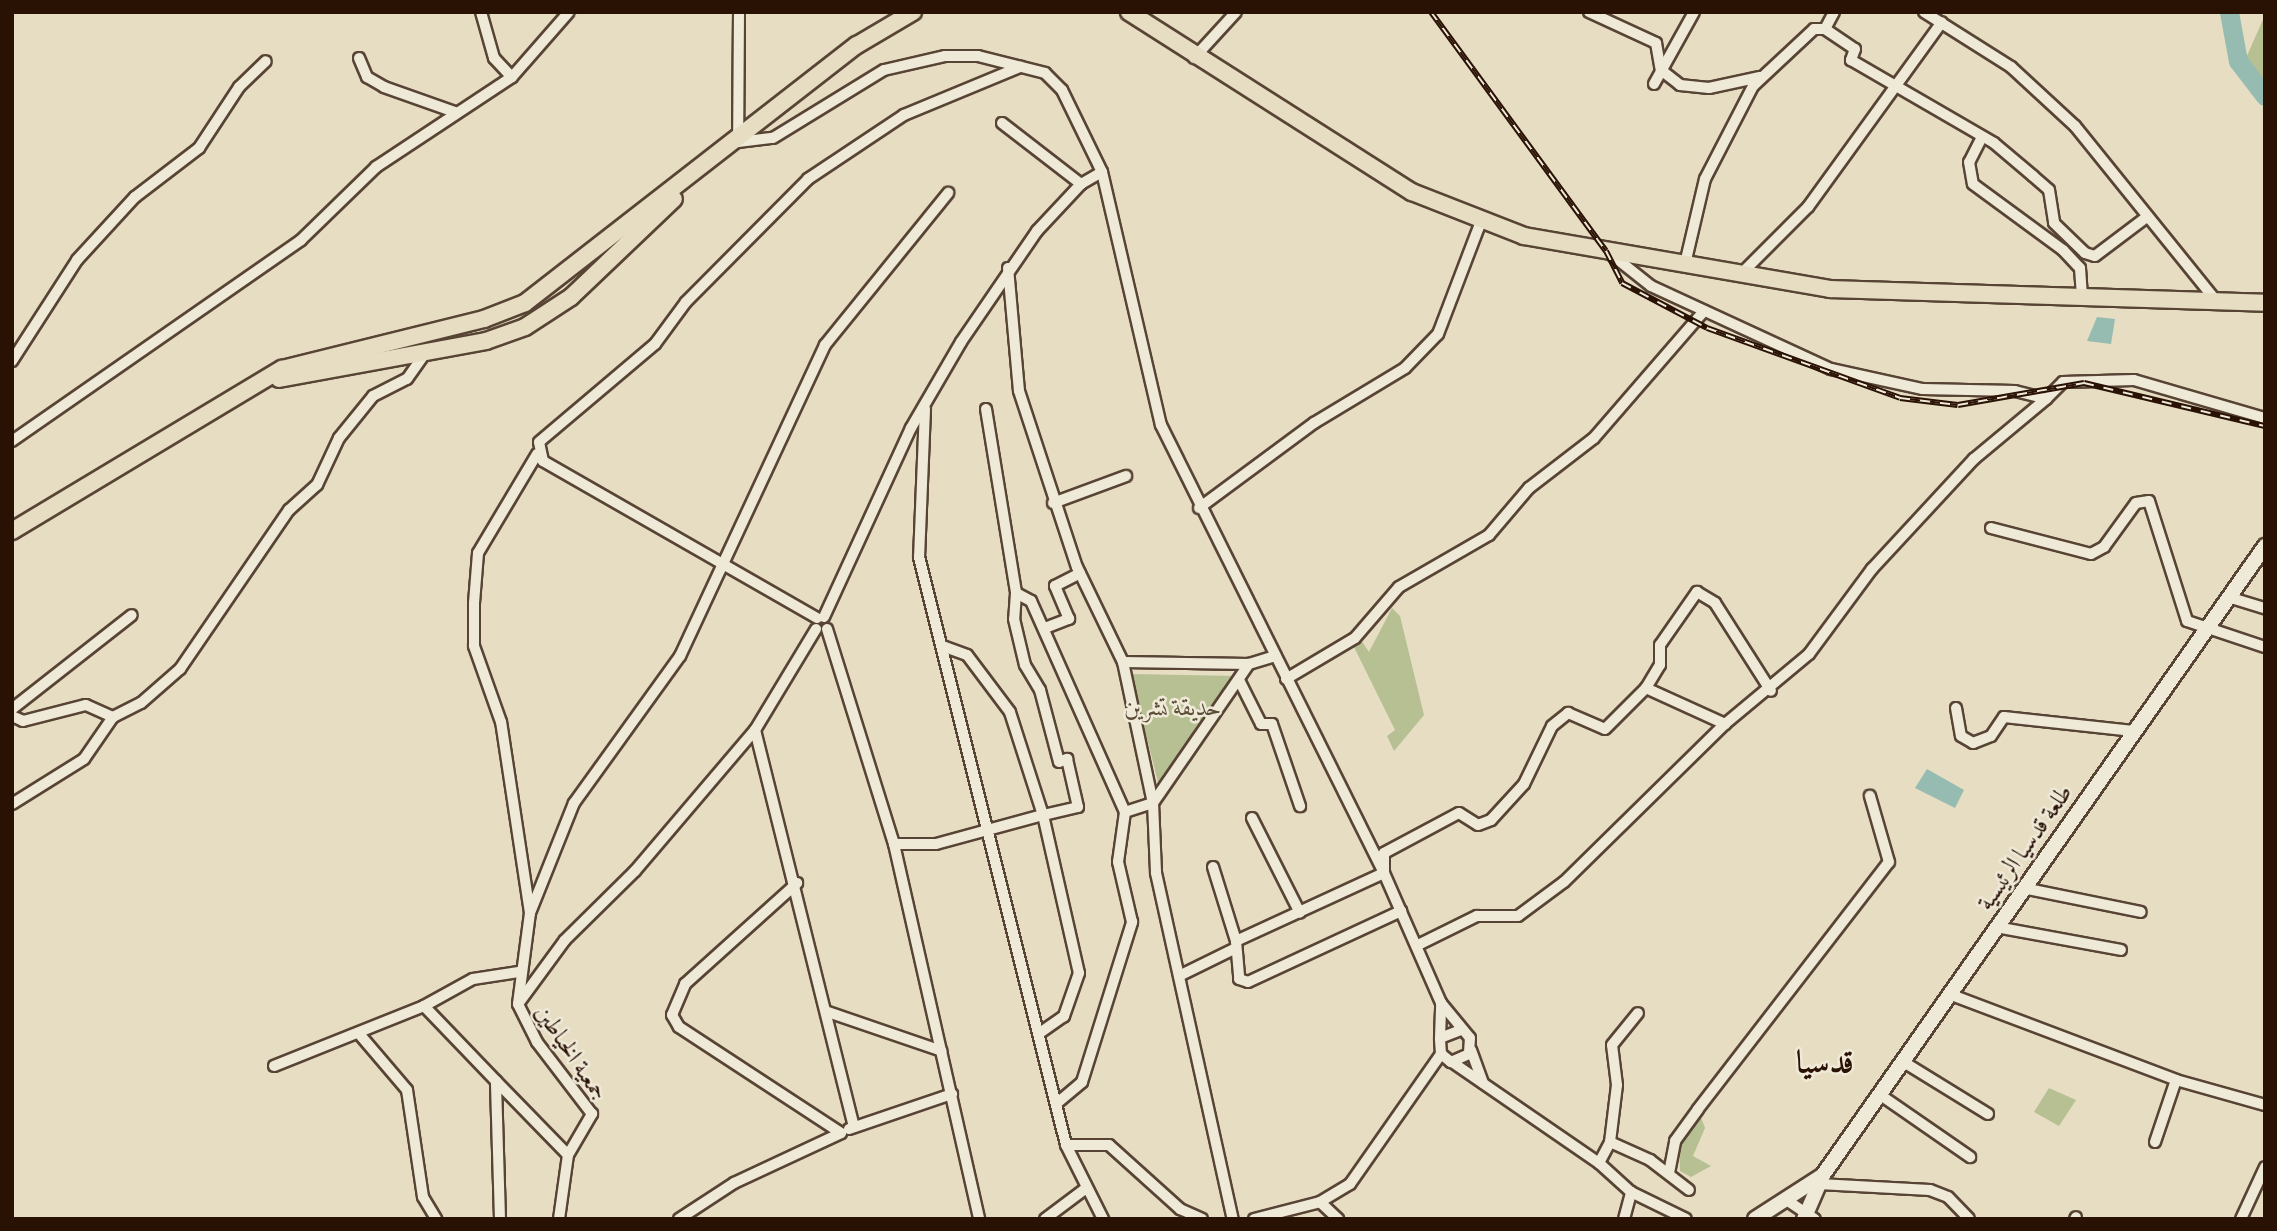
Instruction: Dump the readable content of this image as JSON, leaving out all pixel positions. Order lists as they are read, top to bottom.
{
  "streets": {
    "main road": ["طلعة قدسيا الرئيسية"],
    "street": ["جمعية الخياطين"]
  },
  "districts": ["قدسيا"],
  "parks": ["حديقة تشرين"]
}
